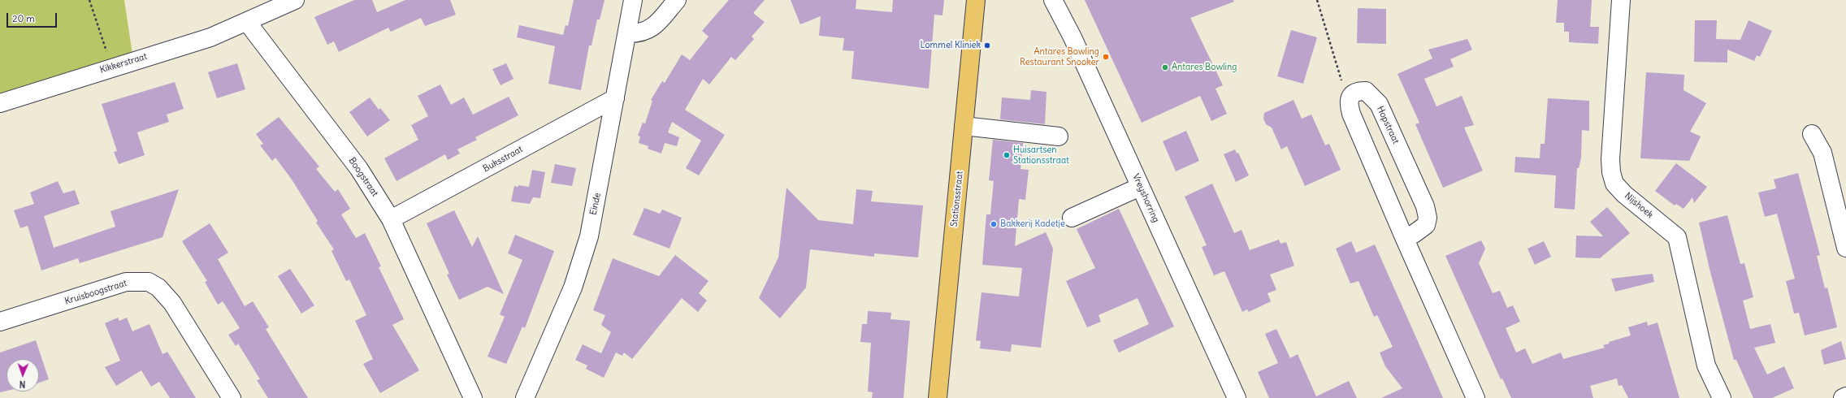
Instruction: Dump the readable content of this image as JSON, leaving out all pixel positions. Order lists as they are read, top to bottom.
{
  "streets": {
    "main road": ["Stationsstraat"],
    "street": [
      "Kikkerstraat",
      "Hopstraat",
      "Buksstraat",
      "Boogstraat",
      "Vreyshorring",
      "Einde",
      "Nijshoek",
      "Kruisboogstraat"
    ]
  },
  "crossings": [
    ["Kikkerstraat", "Boogstraat"],
    ["Buksstraat", "Boogstraat"],
    ["Buksstraat", "Einde"]
  ],
  "places": [
    "Lommel Kliniek",
    "Antares Bowling Restaurant Snooker",
    "Antares Bowling",
    "Huisartsen Stationsstraat",
    "Bakkerij Kadetje"
  ],
  "scale_bar": "20 m",
  "north": "bottom"
}
